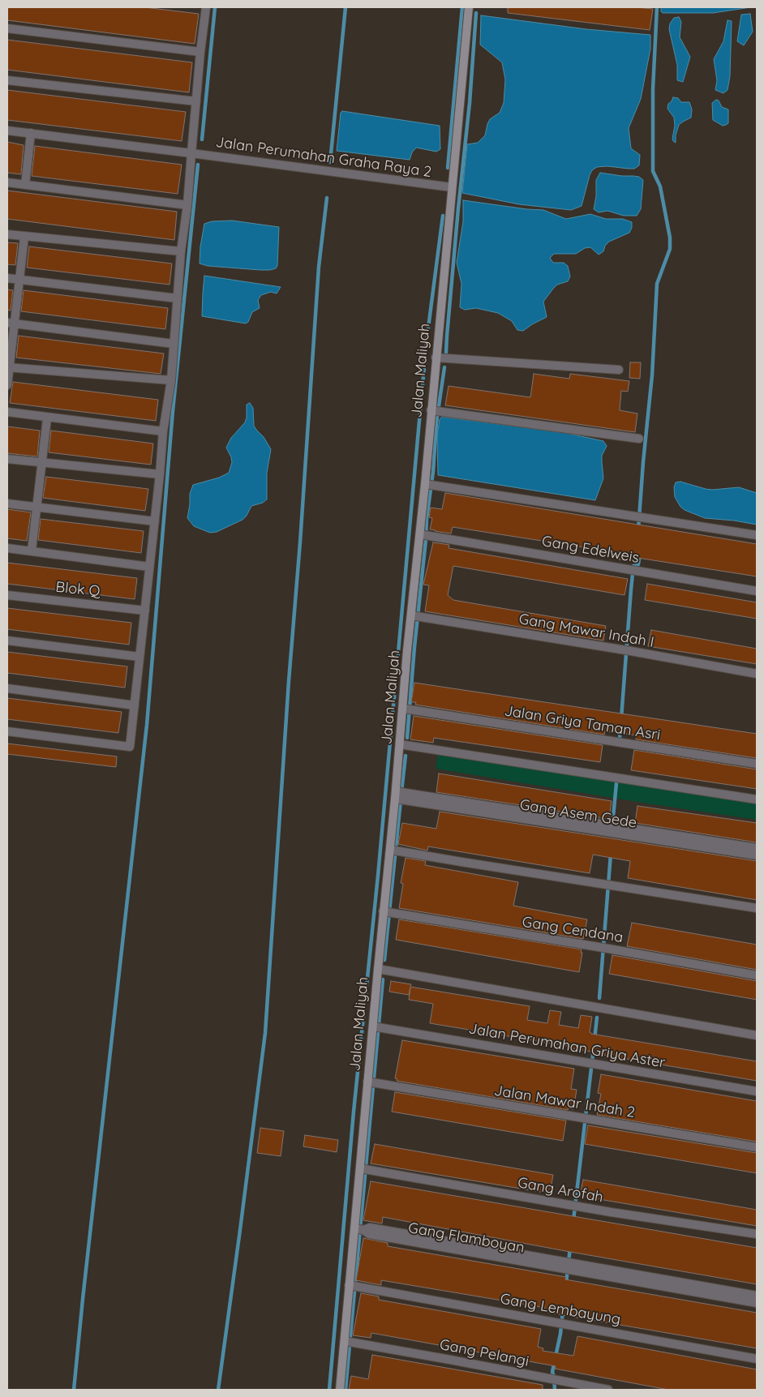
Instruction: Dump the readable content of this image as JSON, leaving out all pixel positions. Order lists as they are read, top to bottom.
{
  "streets": {
    "street": [
      "Jalan Perumahan Graha Raya 2",
      "Jalan Maliyah",
      "Gang Edelweis",
      "Blok Q",
      "Gang Mawar Indah I",
      "Jalan Griya Taman Asri",
      "Gang Asem Gede",
      "Gang Cendana",
      "Jalan Perumahan Griya Aster",
      "Jalan Mawar Indah 2",
      "Gang Arofah",
      "Gang Flamboyan",
      "Gang Lembayung",
      "Gang Pelangi"
    ]
  },
  "crossings": [
    ["Jalan Perumahan Graha Raya 2", "Jalan Maliyah"],
    ["Jalan Maliyah", "Gang Edelweis"],
    ["Jalan Maliyah", "Gang Mawar Indah I"],
    ["Jalan Maliyah", "Jalan Griya Taman Asri"],
    ["Jalan Maliyah", "Gang Asem Gede"],
    ["Jalan Maliyah", "Gang Cendana"],
    ["Jalan Maliyah", "Jalan Perumahan Griya Aster"],
    ["Jalan Maliyah", "Jalan Mawar Indah 2"],
    ["Jalan Maliyah", "Gang Arofah"],
    ["Jalan Maliyah", "Gang Flamboyan"],
    ["Jalan Maliyah", "Gang Lembayung"],
    ["Jalan Maliyah", "Gang Pelangi"]
  ]
}
